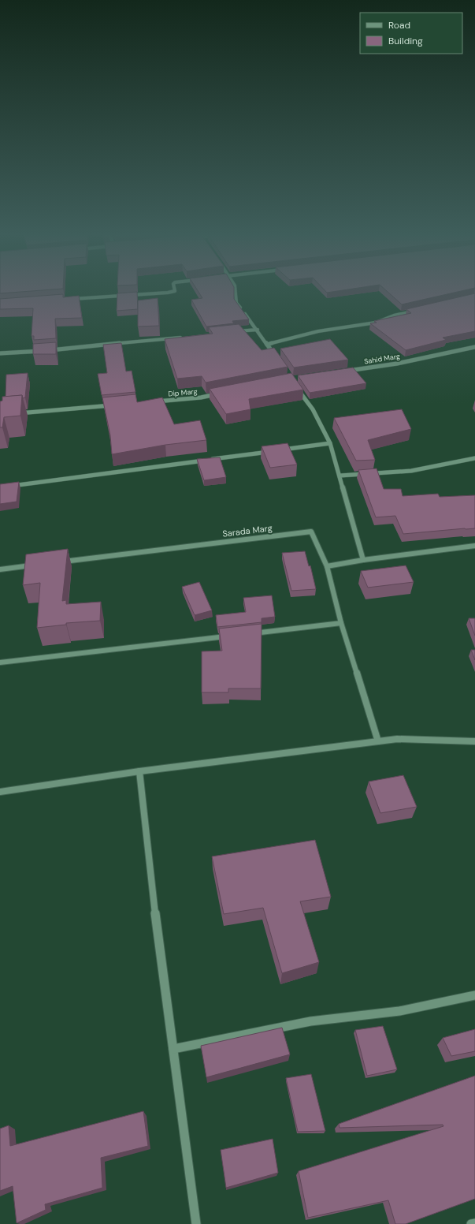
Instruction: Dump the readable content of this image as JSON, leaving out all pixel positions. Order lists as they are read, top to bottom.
{
  "streets": {
    "street": ["Sahid Marg", "Dip Marg", "Sarada Marg"]
  },
  "legend": ["Road", "Building"]
}
